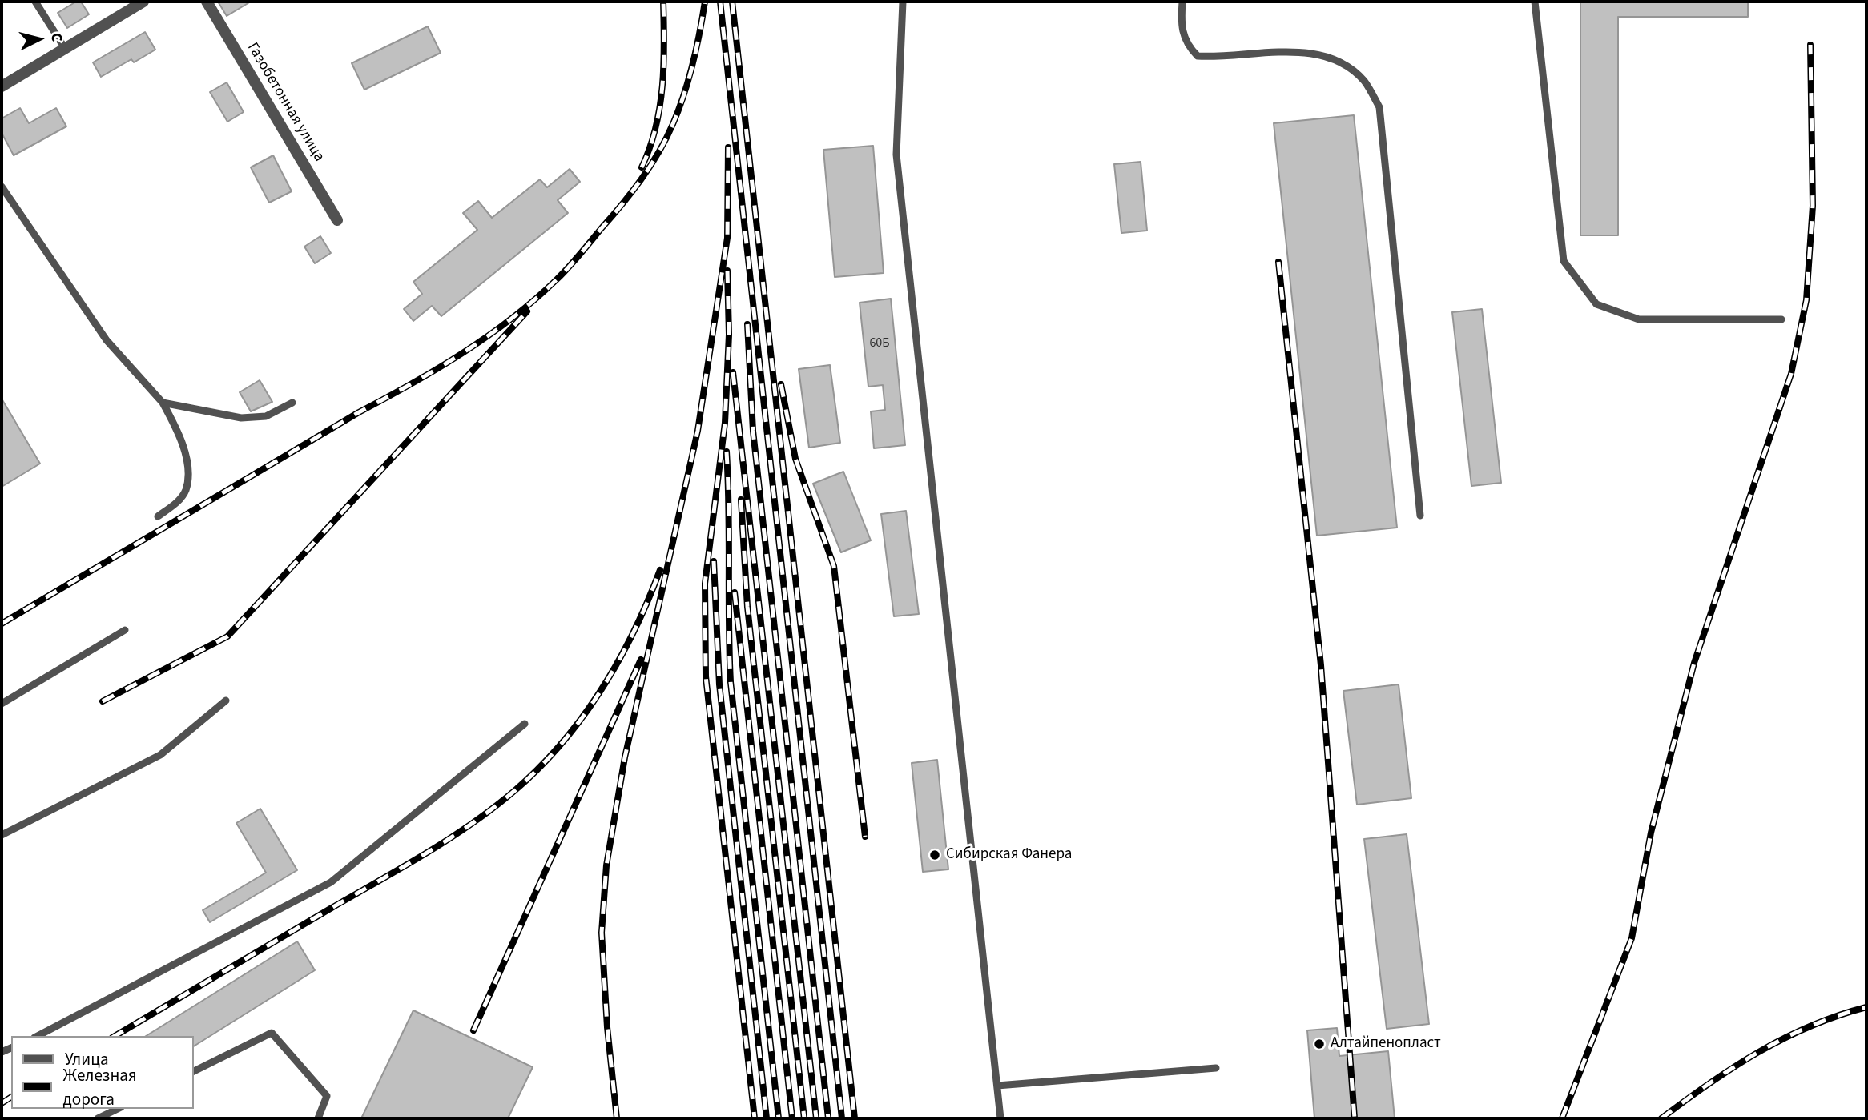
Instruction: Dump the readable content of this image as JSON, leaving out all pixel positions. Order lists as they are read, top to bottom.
{
  "streets": {
    "street": ["Газобетонная улица"]
  },
  "places": ["Сибирская Фанера", "Алтайпенопласт"],
  "house_numbers": ["60Б"],
  "legend": ["Улица", "Железная дорога"],
  "north": "right"
}
